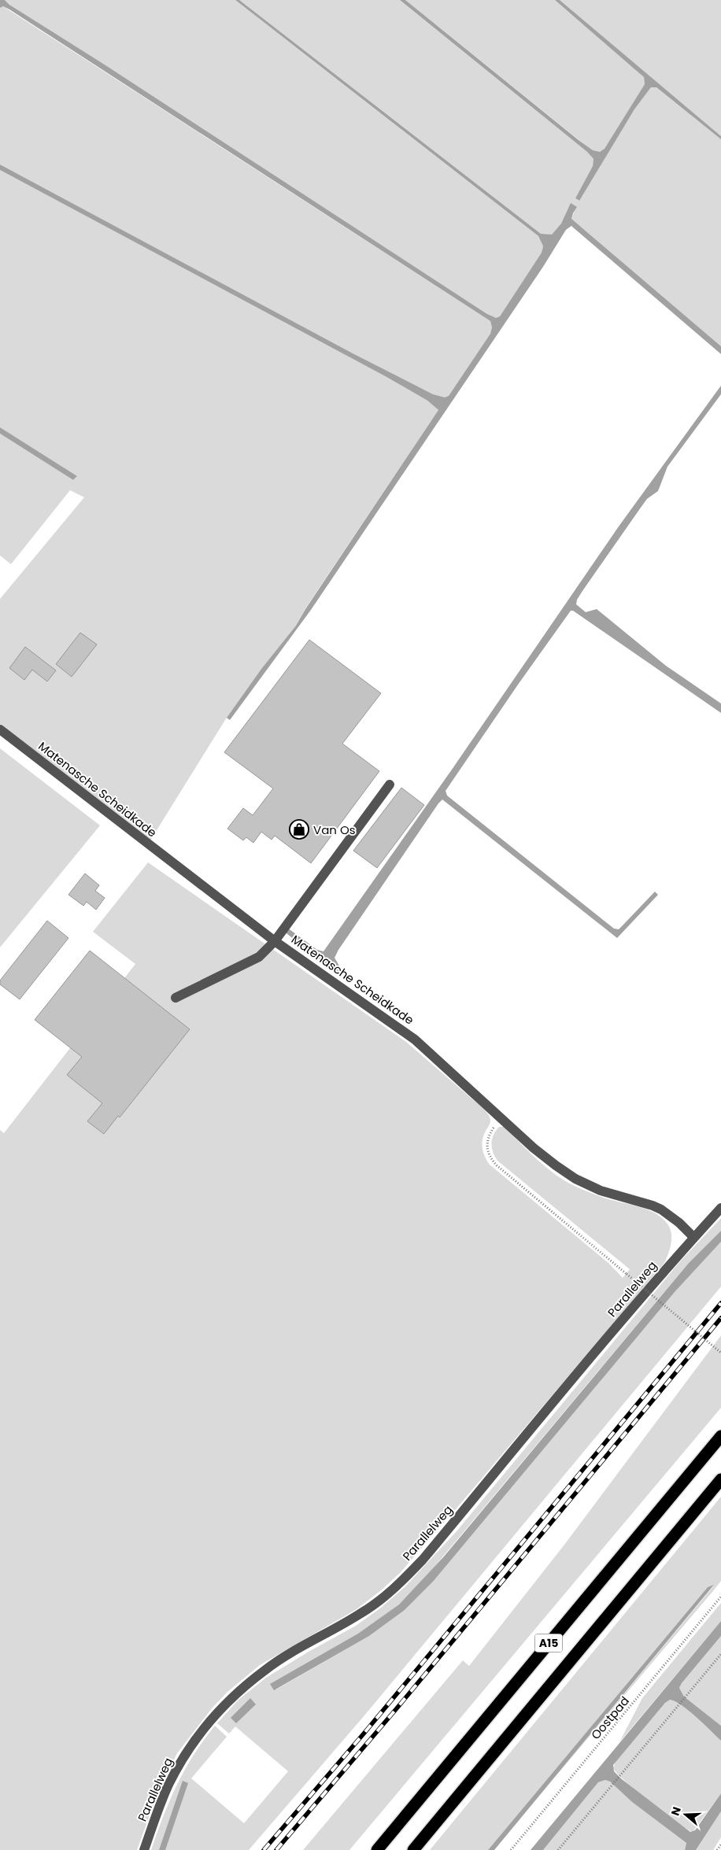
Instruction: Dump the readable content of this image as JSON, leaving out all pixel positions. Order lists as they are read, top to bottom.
{
  "streets": {
    "highway": ["A15"],
    "street": ["Matenasche Scheidkade", "Parallelweg"],
    "path": ["Oostpad"]
  },
  "crossings": [
    ["Matenasche Scheidkade", "Parallelweg"]
  ],
  "places": {
    "shop": ["Van Os"]
  },
  "north": "left"
}
